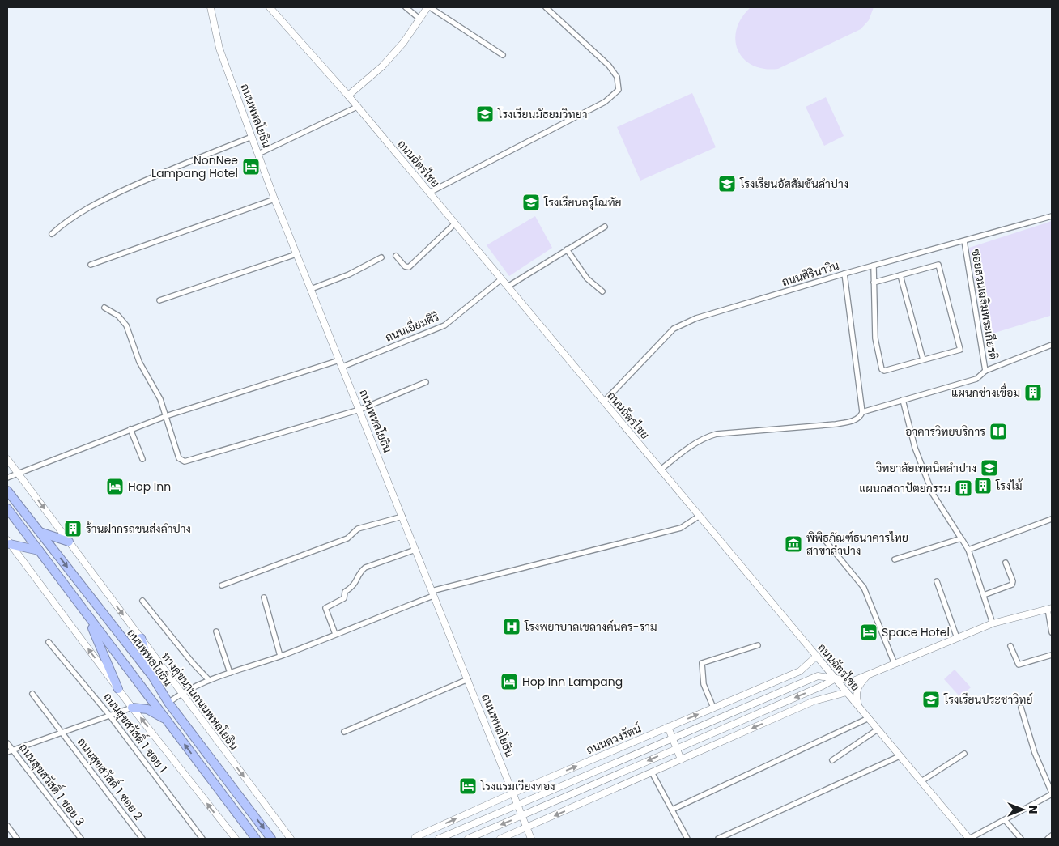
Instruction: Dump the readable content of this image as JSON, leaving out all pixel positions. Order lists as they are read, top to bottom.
{
  "streets": {
    "highway": ["ถนนพหลโยธิน"],
    "main road": ["ถนนฉัตรไชย", "ทางคู่ขนานถนนพหลโยธิน", "ถนนดวงรัตน์"],
    "street": [
      "ถนนศิรินาวิน",
      "ซอยสวนเฉลิมพระเกียรติ",
      "ถนนเอี่ยมศิริ",
      "ถนนสุขสวัสดิ์ 1 ซอย 1",
      "ถนนสุขสวัสดิ์ 1 ซอย 2",
      "ถนนสุขสวัสดิ์ 1 ซอย 3"
    ]
  },
  "crossings": [
    ["ถนนพหลโยธิน", "ถนนเอี่ยมศิริ"],
    ["ถนนพหลโยธิน", "ถนนดวงรัตน์"],
    ["ถนนฉัตรไชย", "ถนนศิรินาวิน"],
    ["ถนนฉัตรไชย", "ถนนเอี่ยมศิริ"],
    ["ถนนฉัตรไชย", "ถนนดวงรัตน์"],
    ["ถนนศิรินาวิน", "ซอยสวนเฉลิมพระเกียรติ"],
    ["ถนนเอี่ยมศิริ", "ทางคู่ขนานถนนพหลโยธิน"]
  ],
  "places": {
    "school or university": [
      "โรงเรียนมัธยมวิทยา",
      "โรงเรียนอัสสัมชันลำปาง",
      "โรงเรียนอรุโณทัย",
      "วิทยาลัยเทคนิคลำปาง",
      "โรงเรียนประชาวิทย์"
    ],
    "hotel": [
      "NonNee Lampang Hotel",
      "Hop Inn",
      "Space Hotel",
      "Hop Inn Lampang",
      "โรงแรมเวียงทอง"
    ],
    "building": [
      "แผนกช่างเขื่อม",
      "โรงไม้",
      "แผนกสถาปัตยกรรม",
      "ร้านฝากรถขนส่งลำปาง"
    ],
    "library": ["อาคารวิทยบริการ"],
    "museum": ["พิพิธภัณฑ์ธนาคารไทย สาขาลำปาง"],
    "hospital": ["โรงพยาบาลเขลางค์นคร-ราม"]
  },
  "north": "right"
}
